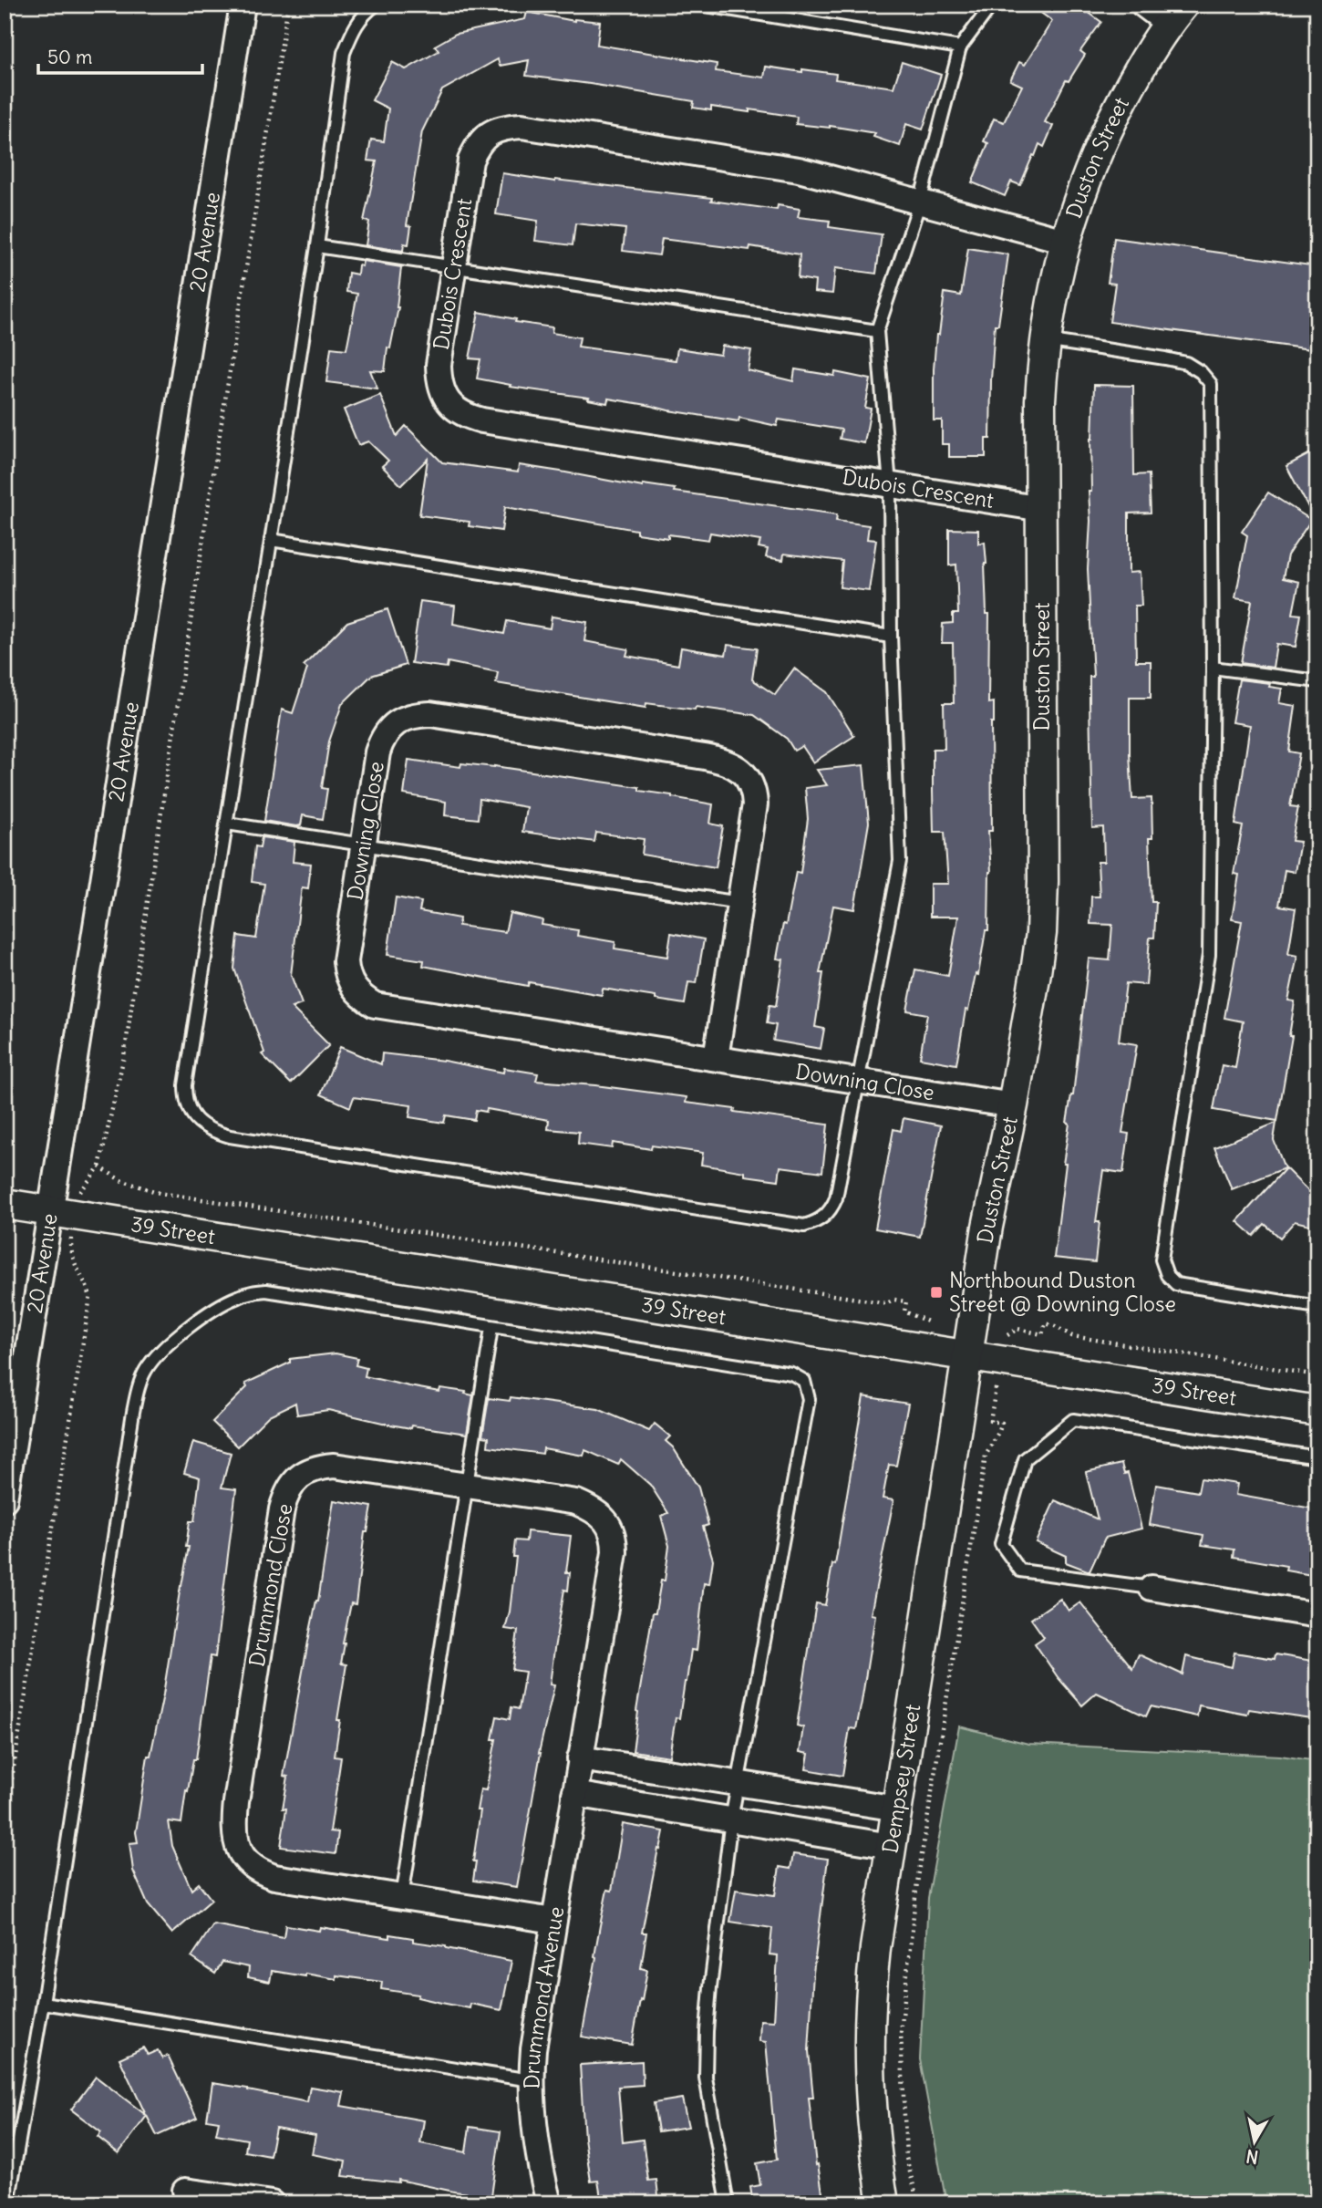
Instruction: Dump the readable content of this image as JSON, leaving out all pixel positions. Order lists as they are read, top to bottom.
{
  "streets": {
    "street": [
      "Duston Street",
      "20 Avenue",
      "Dubois Crescent",
      "Downing Close",
      "39 Street",
      "Drummond Close",
      "Dempsey Street",
      "Drummond Avenue"
    ]
  },
  "crossings": [
    ["Duston Street", "Dubois Crescent"],
    ["Duston Street", "Downing Close"],
    ["Duston Street", "39 Street"],
    ["Duston Street", "Dempsey Street"],
    ["20 Avenue", "39 Street"],
    ["39 Street", "Dempsey Street"],
    ["Drummond Close", "Drummond Avenue"]
  ],
  "places": {
    "transit": ["Northbound Duston Street @ Downing Close"]
  },
  "scale_bar": "50 m",
  "north": "bottom"
}
